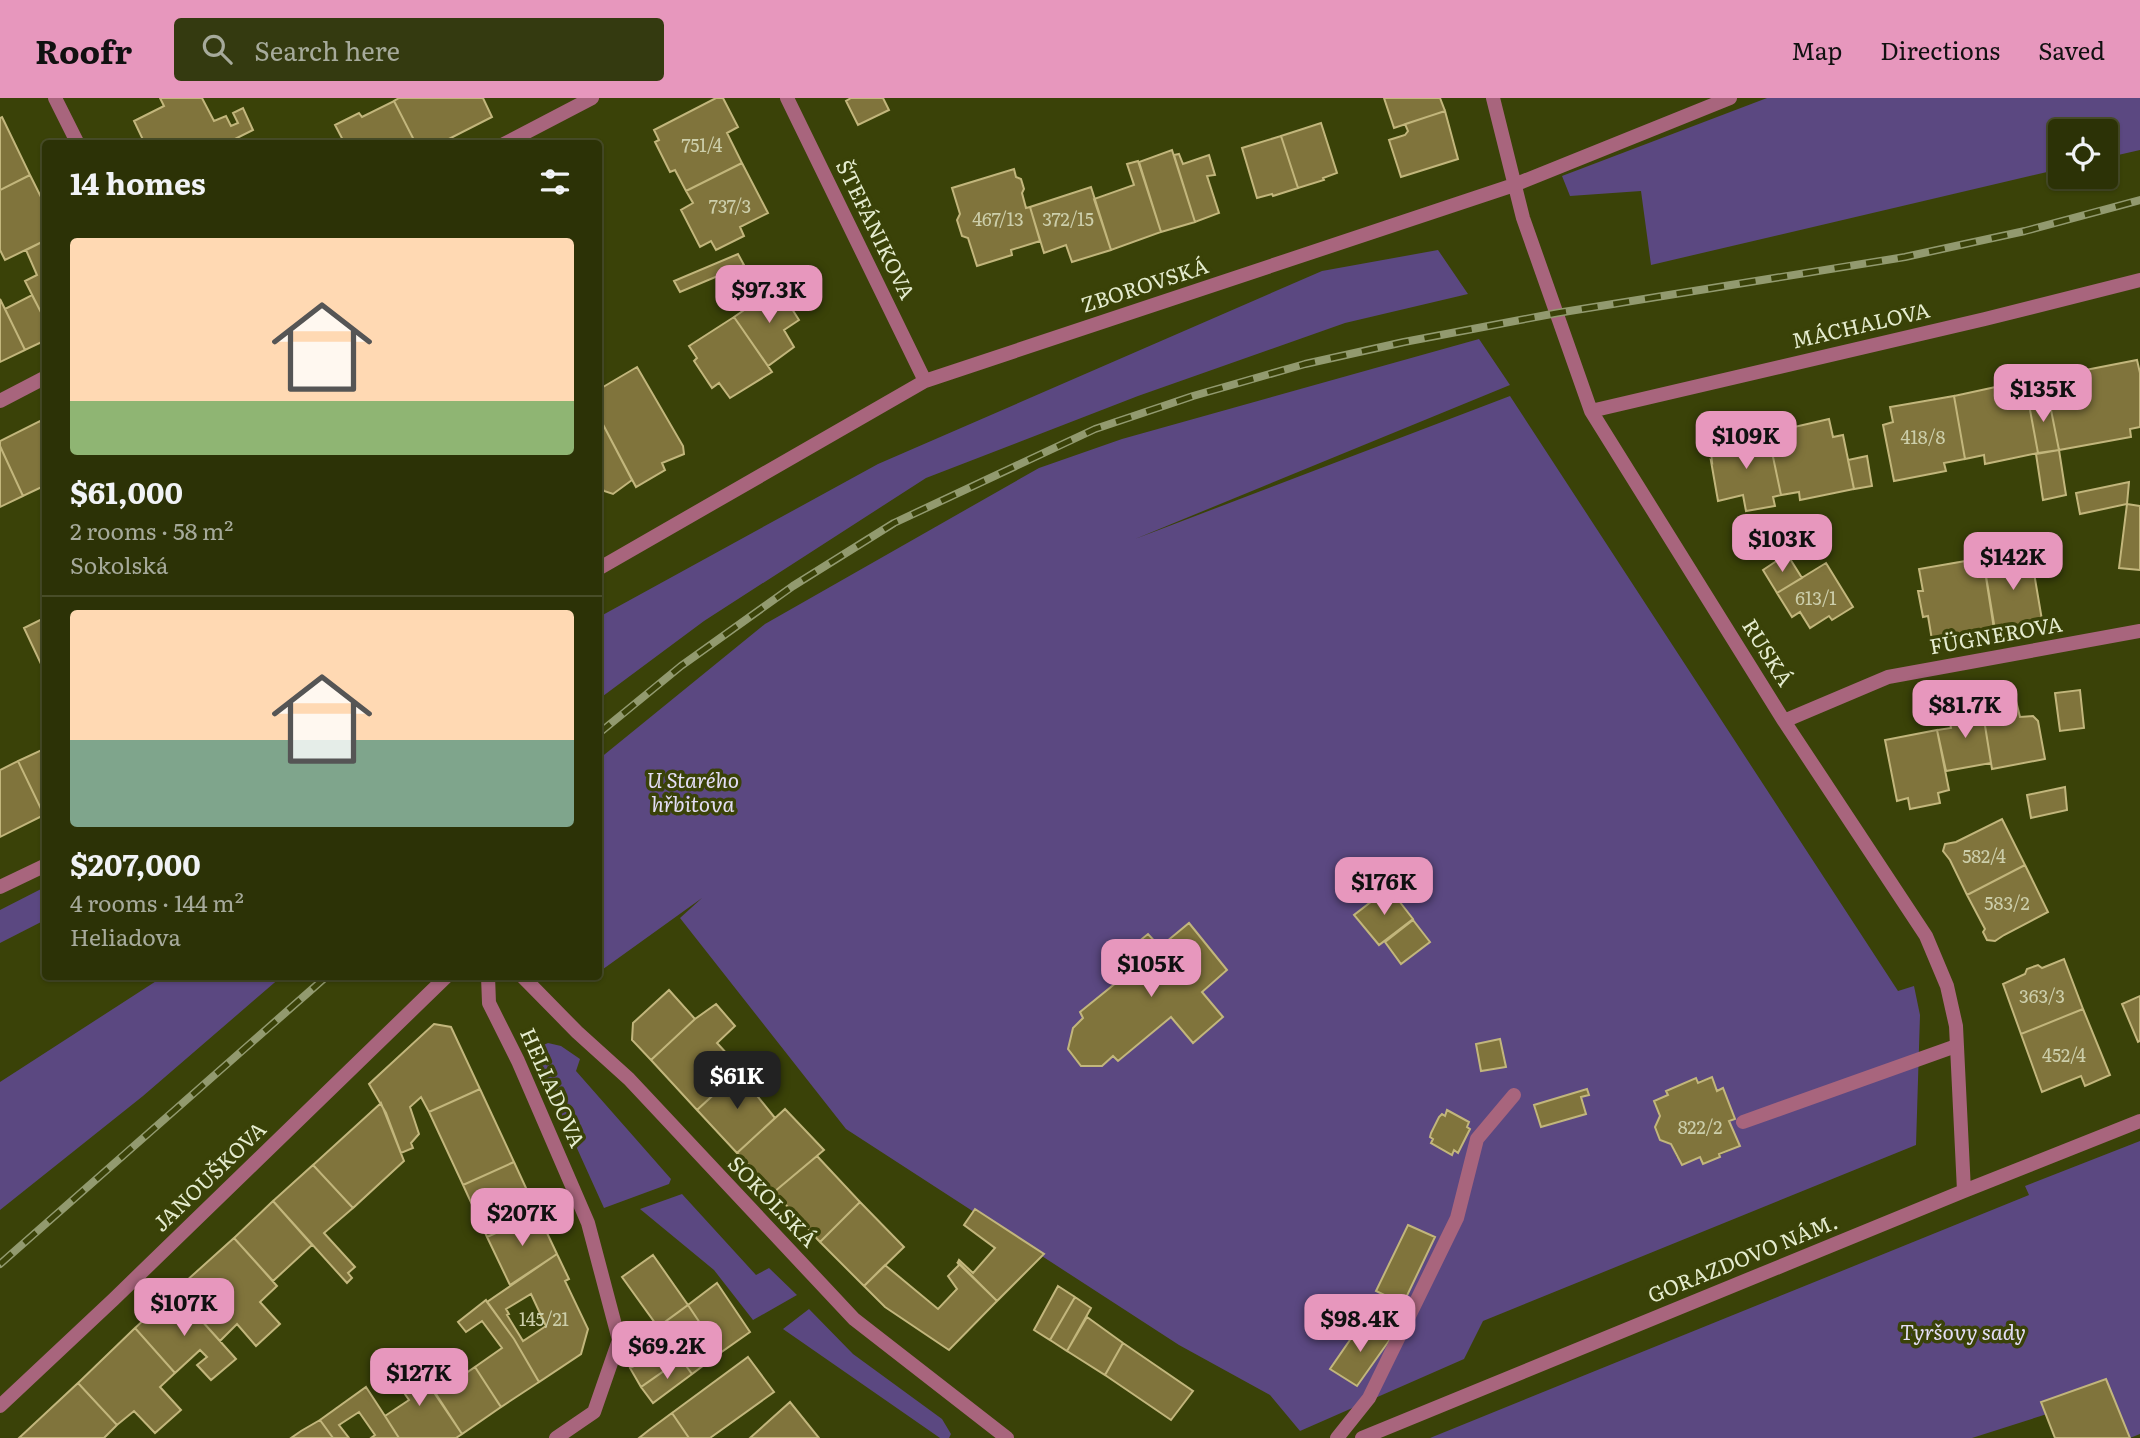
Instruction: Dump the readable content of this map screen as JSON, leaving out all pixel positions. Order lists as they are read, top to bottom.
{
  "streets": {
    "street": [
      "ŠTEFÁNIKOVA",
      "ZBOROVSKÁ",
      "MÁCHALOVA",
      "FÜGNEROVA",
      "RUSKÁ",
      "HELIADOVA",
      "JANOUŠKOVA",
      "SOKOLSKÁ",
      "GORAZDOVO NÁM."
    ]
  },
  "crossings": [
    ["ŠTEFÁNIKOVA", "ZBOROVSKÁ"],
    ["ZBOROVSKÁ", "RUSKÁ"],
    ["MÁCHALOVA", "RUSKÁ"],
    ["FÜGNEROVA", "RUSKÁ"],
    ["RUSKÁ", "GORAZDOVO NÁM."]
  ],
  "parks": ["U Starého hřbitova", "Tyršovy sady"],
  "house_numbers": [
    "751/4",
    "737/3",
    "467/13",
    "372/15",
    "418/8",
    "613/1",
    "582/4",
    "583/2",
    "363/3",
    "452/4",
    "822/2",
    "145/21"
  ],
  "page": {
    "header": "Roofr",
    "search": "Search here",
    "nav": ["Map", "Directions", "Saved"],
    "heading": "14 homes",
    "list": [
      {
        "name": "$61,000",
        "note": "2 rooms · 58 m² · Sokolská"
      },
      {
        "name": "$207,000",
        "note": "4 rooms · 144 m² · Heliadova"
      }
    ],
    "price": [
      "$97.3K",
      "$135K",
      "$109K",
      "$103K",
      "$142K",
      "$81.7K",
      "$176K",
      "$105K",
      "$61K",
      "$207K",
      "$107K",
      "$98.4K",
      "$69.2K",
      "$127K"
    ]
  }
}
